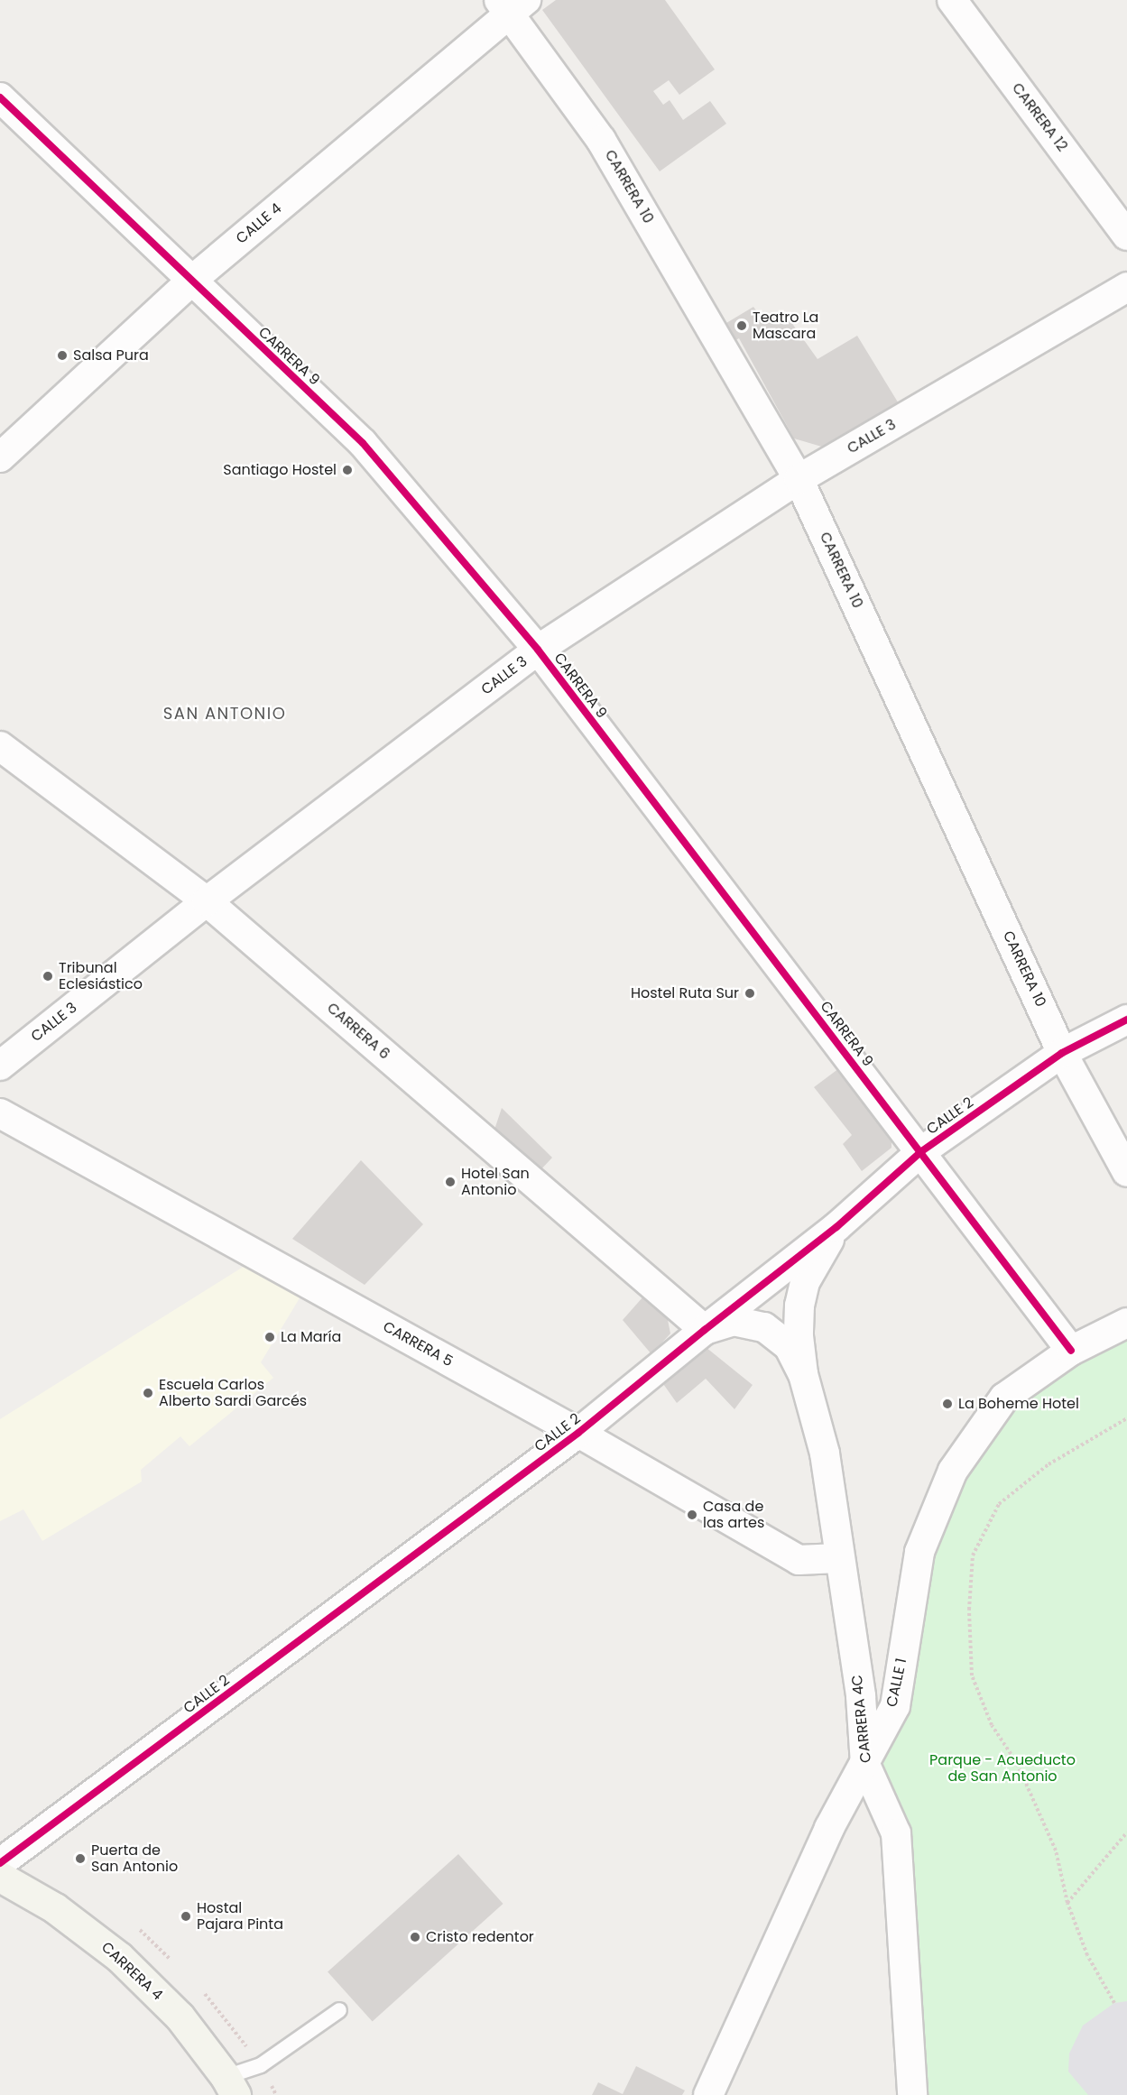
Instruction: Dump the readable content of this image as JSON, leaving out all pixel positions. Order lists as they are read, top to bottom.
{
  "streets": {
    "main road": ["CARRERA 4"],
    "street": [
      "CARRERA 12",
      "CARRERA 10",
      "CALLE 4",
      "CARRERA 9",
      "CALLE 3",
      "CARRERA 6",
      "CALLE 2",
      "CARRERA 5",
      "CALLE 1",
      "CARRERA 4C"
    ]
  },
  "crossings": [
    ["CARRERA 10", "CALLE 4"],
    ["CARRERA 10", "CALLE 3"],
    ["CARRERA 10", "CALLE 2"],
    ["CALLE 4", "CARRERA 9"],
    ["CARRERA 9", "CALLE 3"],
    ["CARRERA 9", "CALLE 2"],
    ["CARRERA 9", "CALLE 1"],
    ["CALLE 3", "CARRERA 6"],
    ["CARRERA 6", "CALLE 2"],
    ["CARRERA 6", "CARRERA 4C"],
    ["CALLE 2", "CARRERA 5"],
    ["CALLE 2", "CARRERA 4C"],
    ["CARRERA 5", "CARRERA 4C"],
    ["CALLE 1", "CARRERA 4C"]
  ],
  "districts": ["SAN ANTONIO"],
  "parks": ["Parque - Acueducto de San Antonio"],
  "places": [
    "Teatro La Mascara",
    "Salsa Pura",
    "Santiago Hostel",
    "Tribunal Eclesiástico",
    "Hostel Ruta Sur",
    "Hotel San Antonio",
    "La María",
    "Escuela Carlos Alberto Sardi Garcés",
    "La Boheme Hotel",
    "Casa de las artes",
    "Puerta de San Antonio",
    "Hostal Pajara Pinta",
    "Cristo redentor"
  ]
}
